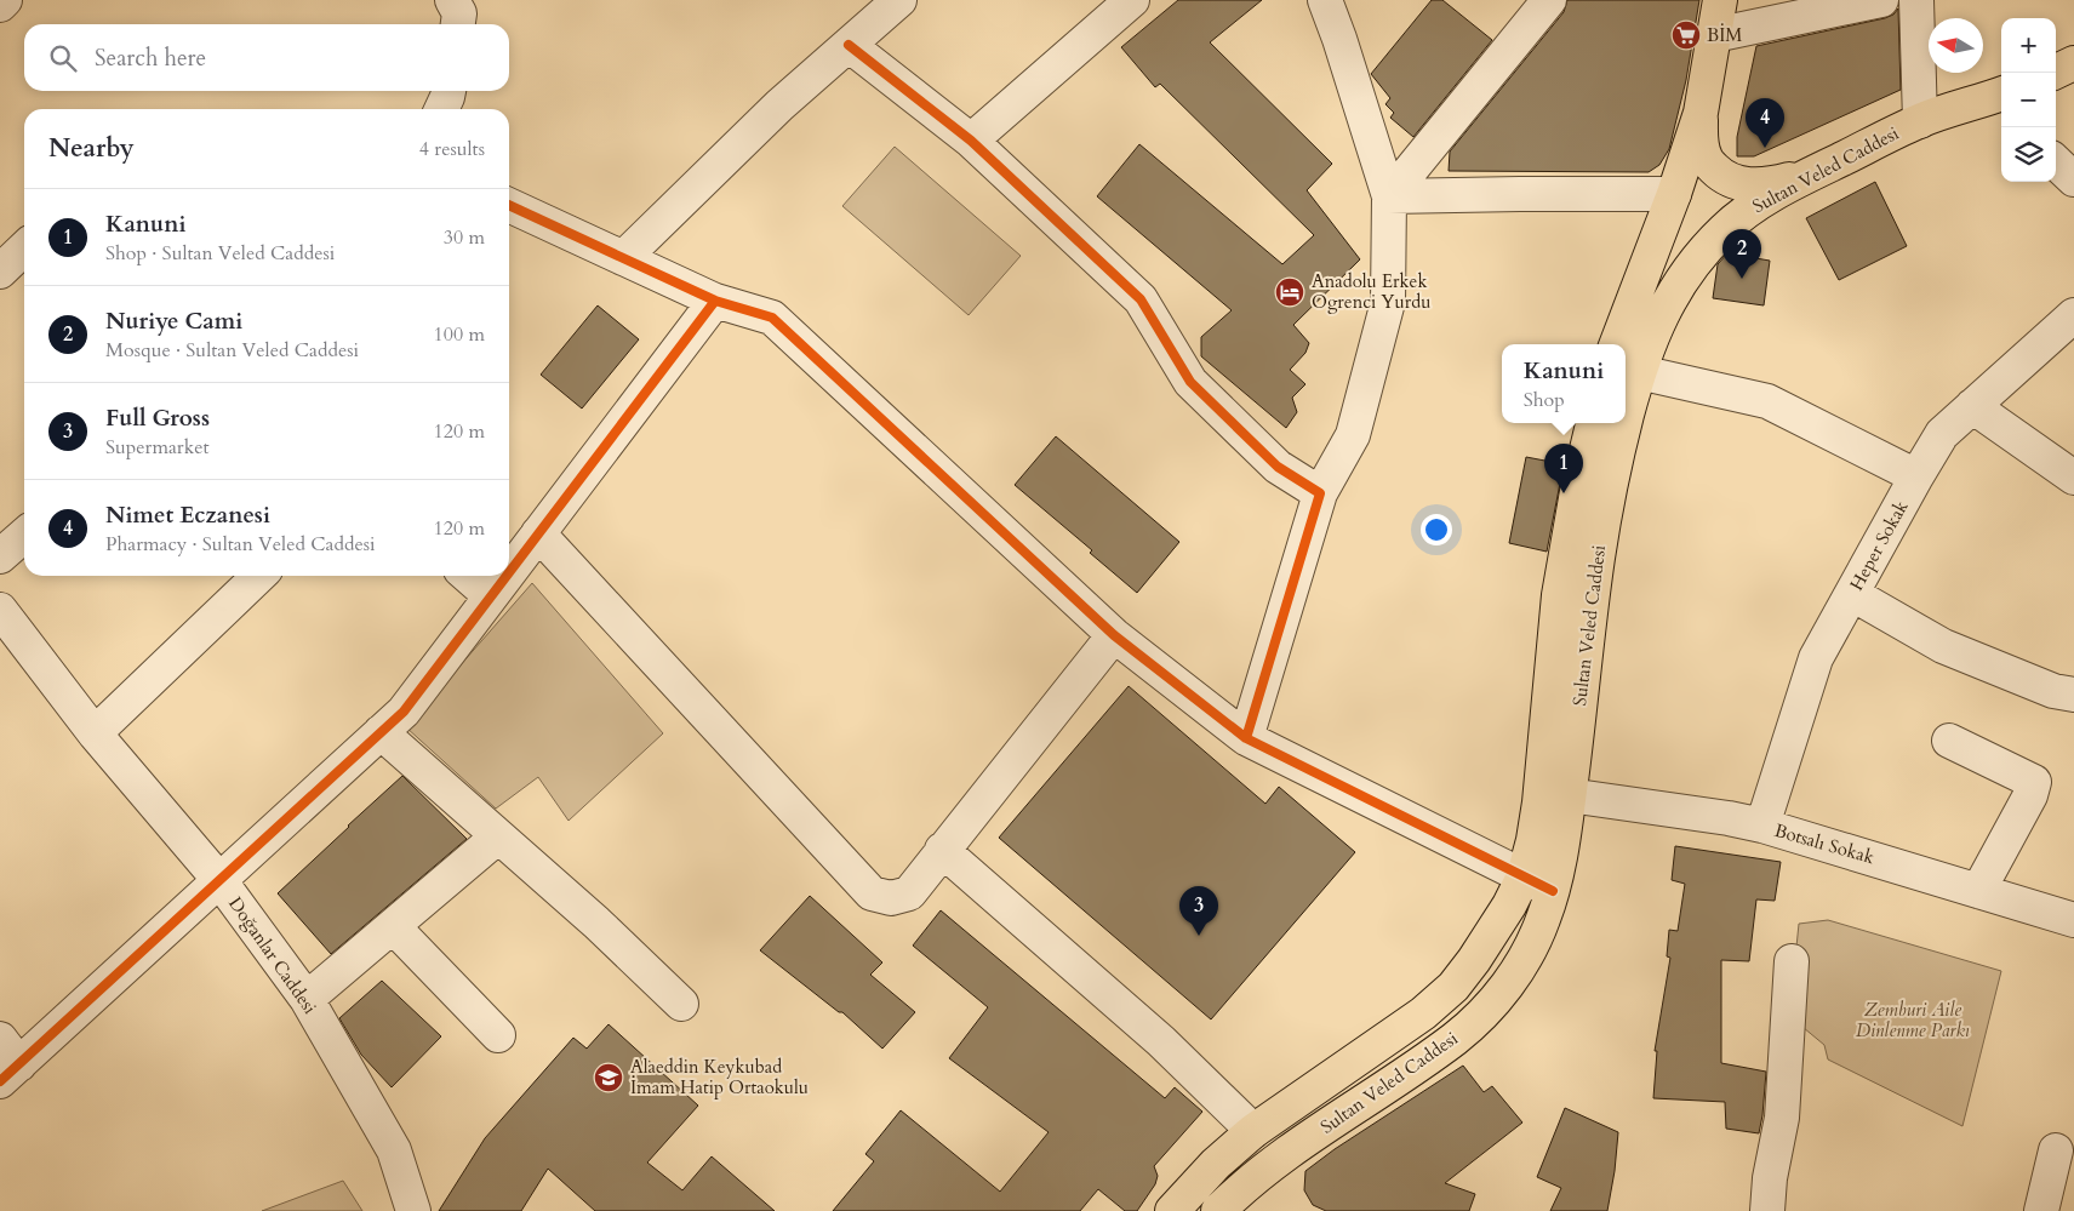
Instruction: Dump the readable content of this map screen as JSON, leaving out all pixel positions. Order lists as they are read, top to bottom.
{
  "streets": {
    "main road": ["Sultan Veled Caddesi"],
    "street": ["Heper Sokak", "Botsalı Sokak", "Doğanlar Caddesi"]
  },
  "crossings": [
    ["Sultan Veled Caddesi", "Botsalı Sokak"],
    ["Heper Sokak", "Botsalı Sokak"]
  ],
  "parks": ["Zemburi Aile Dinlenme Parkı"],
  "places": {
    "supermarket": ["BİM"],
    "hotel": ["Anadolu Erkek Ogrenci Yurdu"],
    "school or university": ["Alaeddin Keykubad İmam Hatip Ortaokulu"]
  },
  "north": "left",
  "page": {
    "map_buttons": ["+", "−"],
    "search": "Search here",
    "pins": [
      "4",
      "2",
      "1",
      "3"
    ],
    "heading": ["Nearby", "4 results"],
    "list": [
      {
        "mark": "1",
        "name": "Kanuni",
        "note": "Shop · Sultan Veled Caddesi",
        "value": "30 m"
      },
      {
        "mark": "2",
        "name": "Nuriye Cami",
        "note": "Mosque · Sultan Veled Caddesi",
        "value": "100 m"
      },
      {
        "mark": "3",
        "name": "Full Gross",
        "note": "Supermarket",
        "value": "120 m"
      },
      {
        "mark": "4",
        "name": "Nimet Eczanesi",
        "note": "Pharmacy · Sultan Veled Caddesi",
        "value": "120 m"
      }
    ],
    "popup": ["Kanuni", "Shop"]
  }
}
